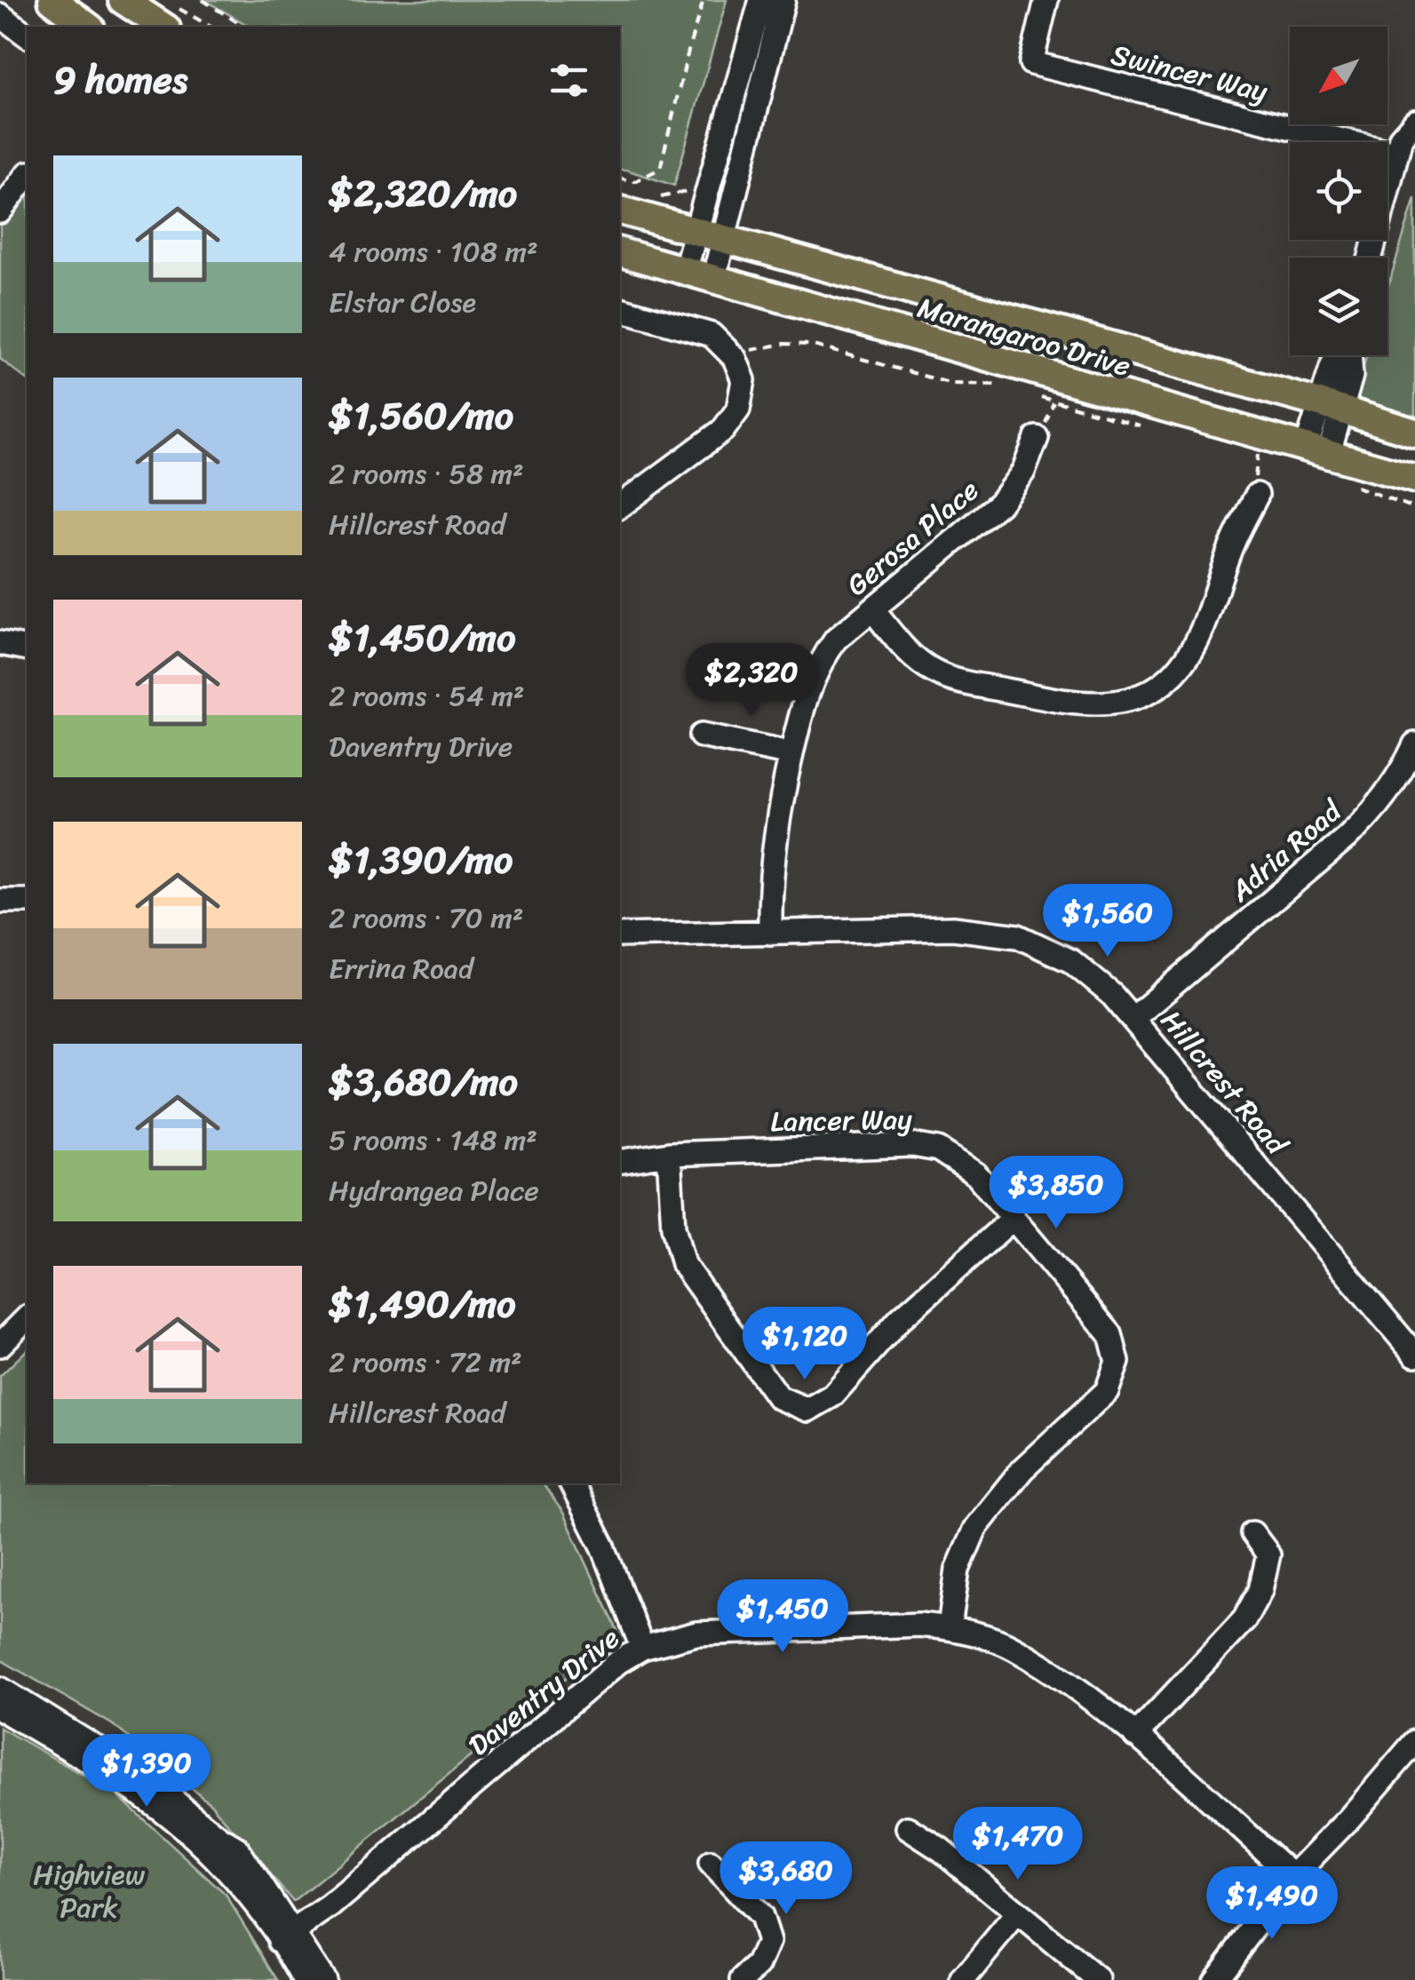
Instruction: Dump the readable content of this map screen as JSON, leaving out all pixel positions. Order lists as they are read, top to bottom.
{
  "streets": {
    "main road": ["Marangaroo Drive"],
    "street": [
      "Swincer Way",
      "Gerosa Place",
      "Adria Road",
      "Hillcrest Road",
      "Lancer Way",
      "Daventry Drive"
    ]
  },
  "crossings": [
    ["Gerosa Place", "Hillcrest Road"],
    ["Adria Road", "Hillcrest Road"],
    ["Lancer Way", "Daventry Drive"]
  ],
  "parks": ["Highview Park"],
  "north": "bottom left",
  "page": {
    "heading": "9 homes",
    "list": [
      {
        "name": "$2,320/mo",
        "note": "4 rooms · 108 m² · Elstar Close"
      },
      {
        "name": "$1,560/mo",
        "note": "2 rooms · 58 m² · Hillcrest Road"
      },
      {
        "name": "$1,450/mo",
        "note": "2 rooms · 54 m² · Daventry Drive"
      },
      {
        "name": "$1,390/mo",
        "note": "2 rooms · 70 m² · Errina Road"
      },
      {
        "name": "$3,680/mo",
        "note": "5 rooms · 148 m² · Hydrangea Place"
      },
      {
        "name": "$1,490/mo",
        "note": "2 rooms · 72 m² · Hillcrest Road"
      }
    ],
    "price": [
      "$2,320",
      "$1,560",
      "$3,850",
      "$1,120",
      "$1,450",
      "$1,390",
      "$1,470",
      "$3,680",
      "$1,490"
    ]
  }
}
